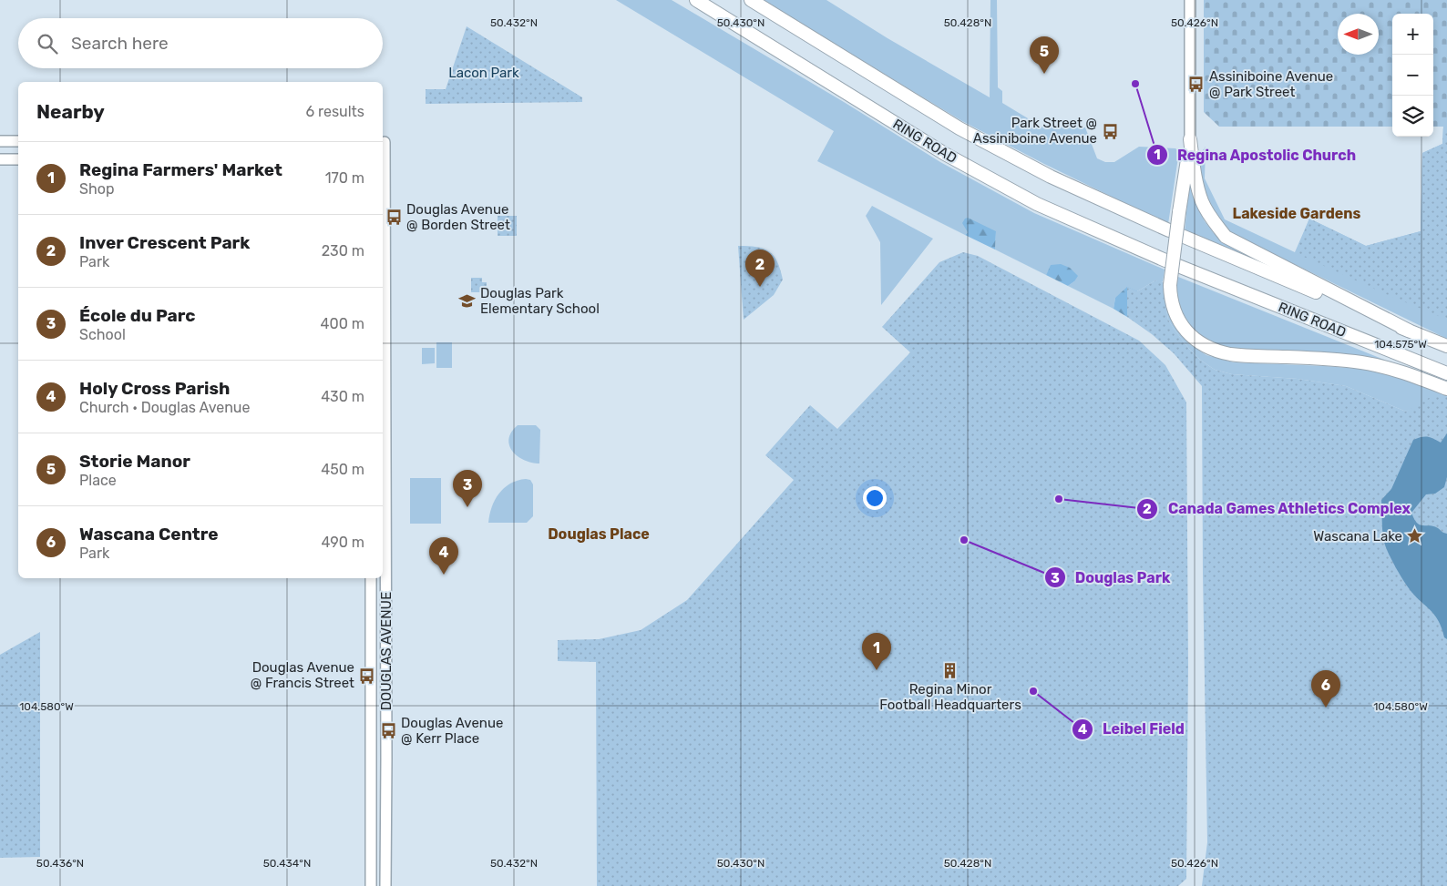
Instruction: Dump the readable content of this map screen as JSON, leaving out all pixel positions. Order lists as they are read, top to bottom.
{
  "streets": {
    "highway": ["RING ROAD"],
    "street": ["DOUGLAS AVENUE"]
  },
  "districts": ["Lakeside Gardens", "Douglas Place"],
  "parks": ["Lacon Park"],
  "places": {
    "other": [
      "Regina Apostolic Church",
      "Canada Games Athletics Complex",
      "Douglas Park",
      "Leibel Field"
    ],
    "bus stop": [
      "Assiniboine Avenue @ Park Street",
      "Park Street @ Assiniboine Avenue",
      "Douglas Avenue @ Borden Street",
      "Douglas Avenue @ Francis Street",
      "Douglas Avenue @ Kerr Place"
    ],
    "school or university": ["Douglas Park Elementary School"],
    "place": ["Wascana Lake"],
    "building": ["Regina Minor Football Headquarters"]
  },
  "north": "left",
  "page": {
    "map_buttons": ["+", "−"],
    "search": "Search here",
    "pins": [
      "5",
      "2",
      "3",
      "4",
      "1",
      "6"
    ],
    "heading": ["Nearby", "6 results"],
    "list": [
      {
        "mark": "1",
        "name": "Regina Farmers' Market",
        "note": "Shop",
        "value": "170 m"
      },
      {
        "mark": "2",
        "name": "Inver Crescent Park",
        "note": "Park",
        "value": "230 m"
      },
      {
        "mark": "3",
        "name": "École du Parc",
        "note": "School",
        "value": "400 m"
      },
      {
        "mark": "4",
        "name": "Holy Cross Parish",
        "note": "Church · Douglas Avenue",
        "value": "430 m"
      },
      {
        "mark": "5",
        "name": "Storie Manor",
        "note": "Place",
        "value": "450 m"
      },
      {
        "mark": "6",
        "name": "Wascana Centre",
        "note": "Park",
        "value": "490 m"
      }
    ]
  },
  "coordinates": [
    "50.432°N",
    "50.430°N",
    "50.428°N",
    "50.426°N",
    "104.575°W",
    "104.580°W",
    "50.436°N",
    "50.434°N"
  ]
}
